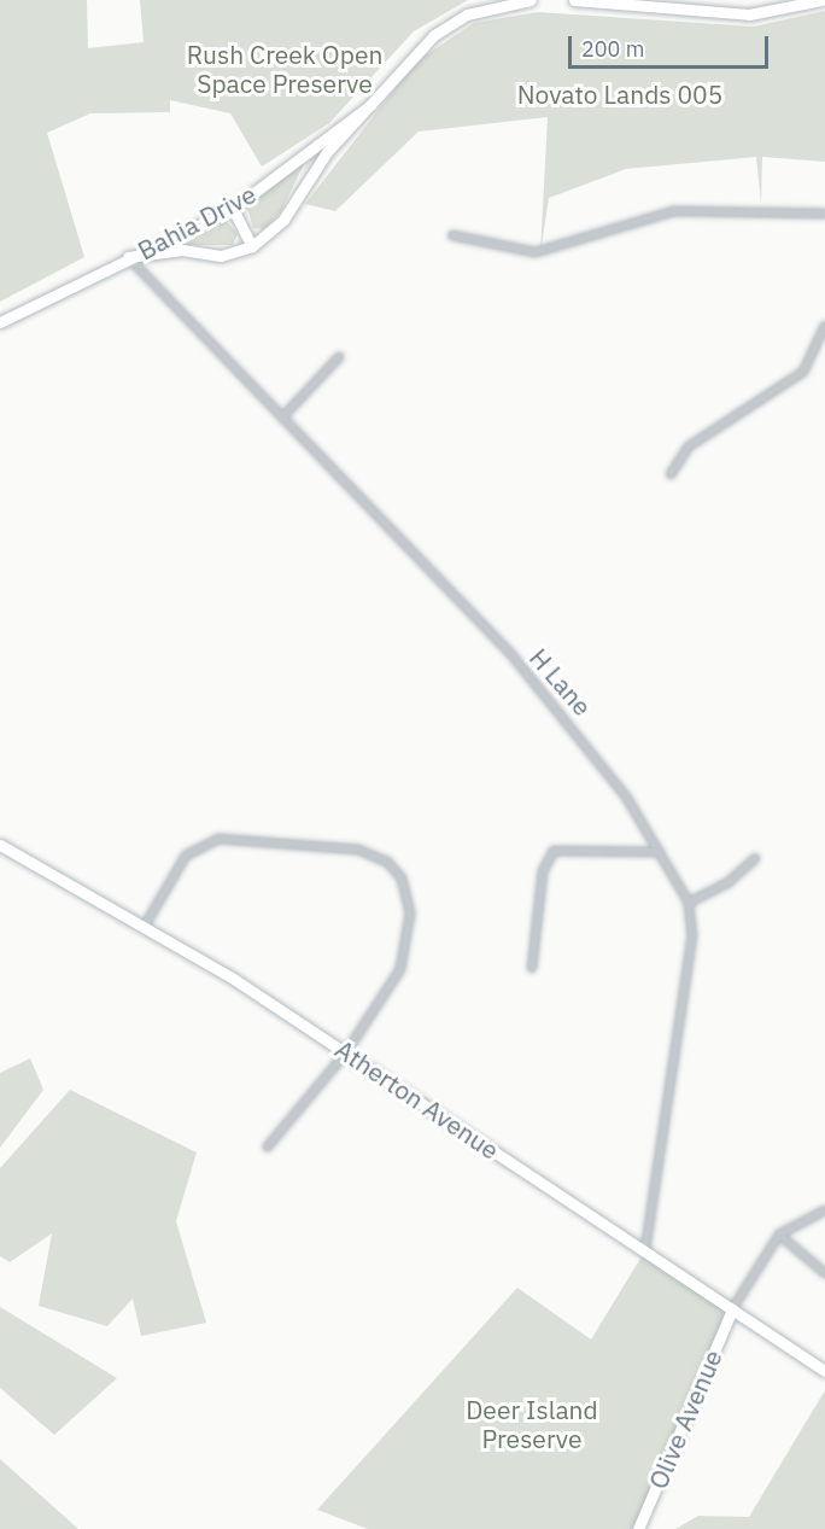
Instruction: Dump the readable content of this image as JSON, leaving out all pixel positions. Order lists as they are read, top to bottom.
{
  "streets": {
    "street": [
      "Bahia Drive",
      "H Lane",
      "Atherton Avenue",
      "Olive Avenue"
    ]
  },
  "crossings": [
    ["Bahia Drive", "H Lane"],
    ["H Lane", "Atherton Avenue"],
    ["Atherton Avenue", "Olive Avenue"]
  ],
  "parks": ["Rush Creek Open Space Preserve", "Novato Lands 005", "Deer Island Preserve"],
  "scale_bar": "200 m"
}
